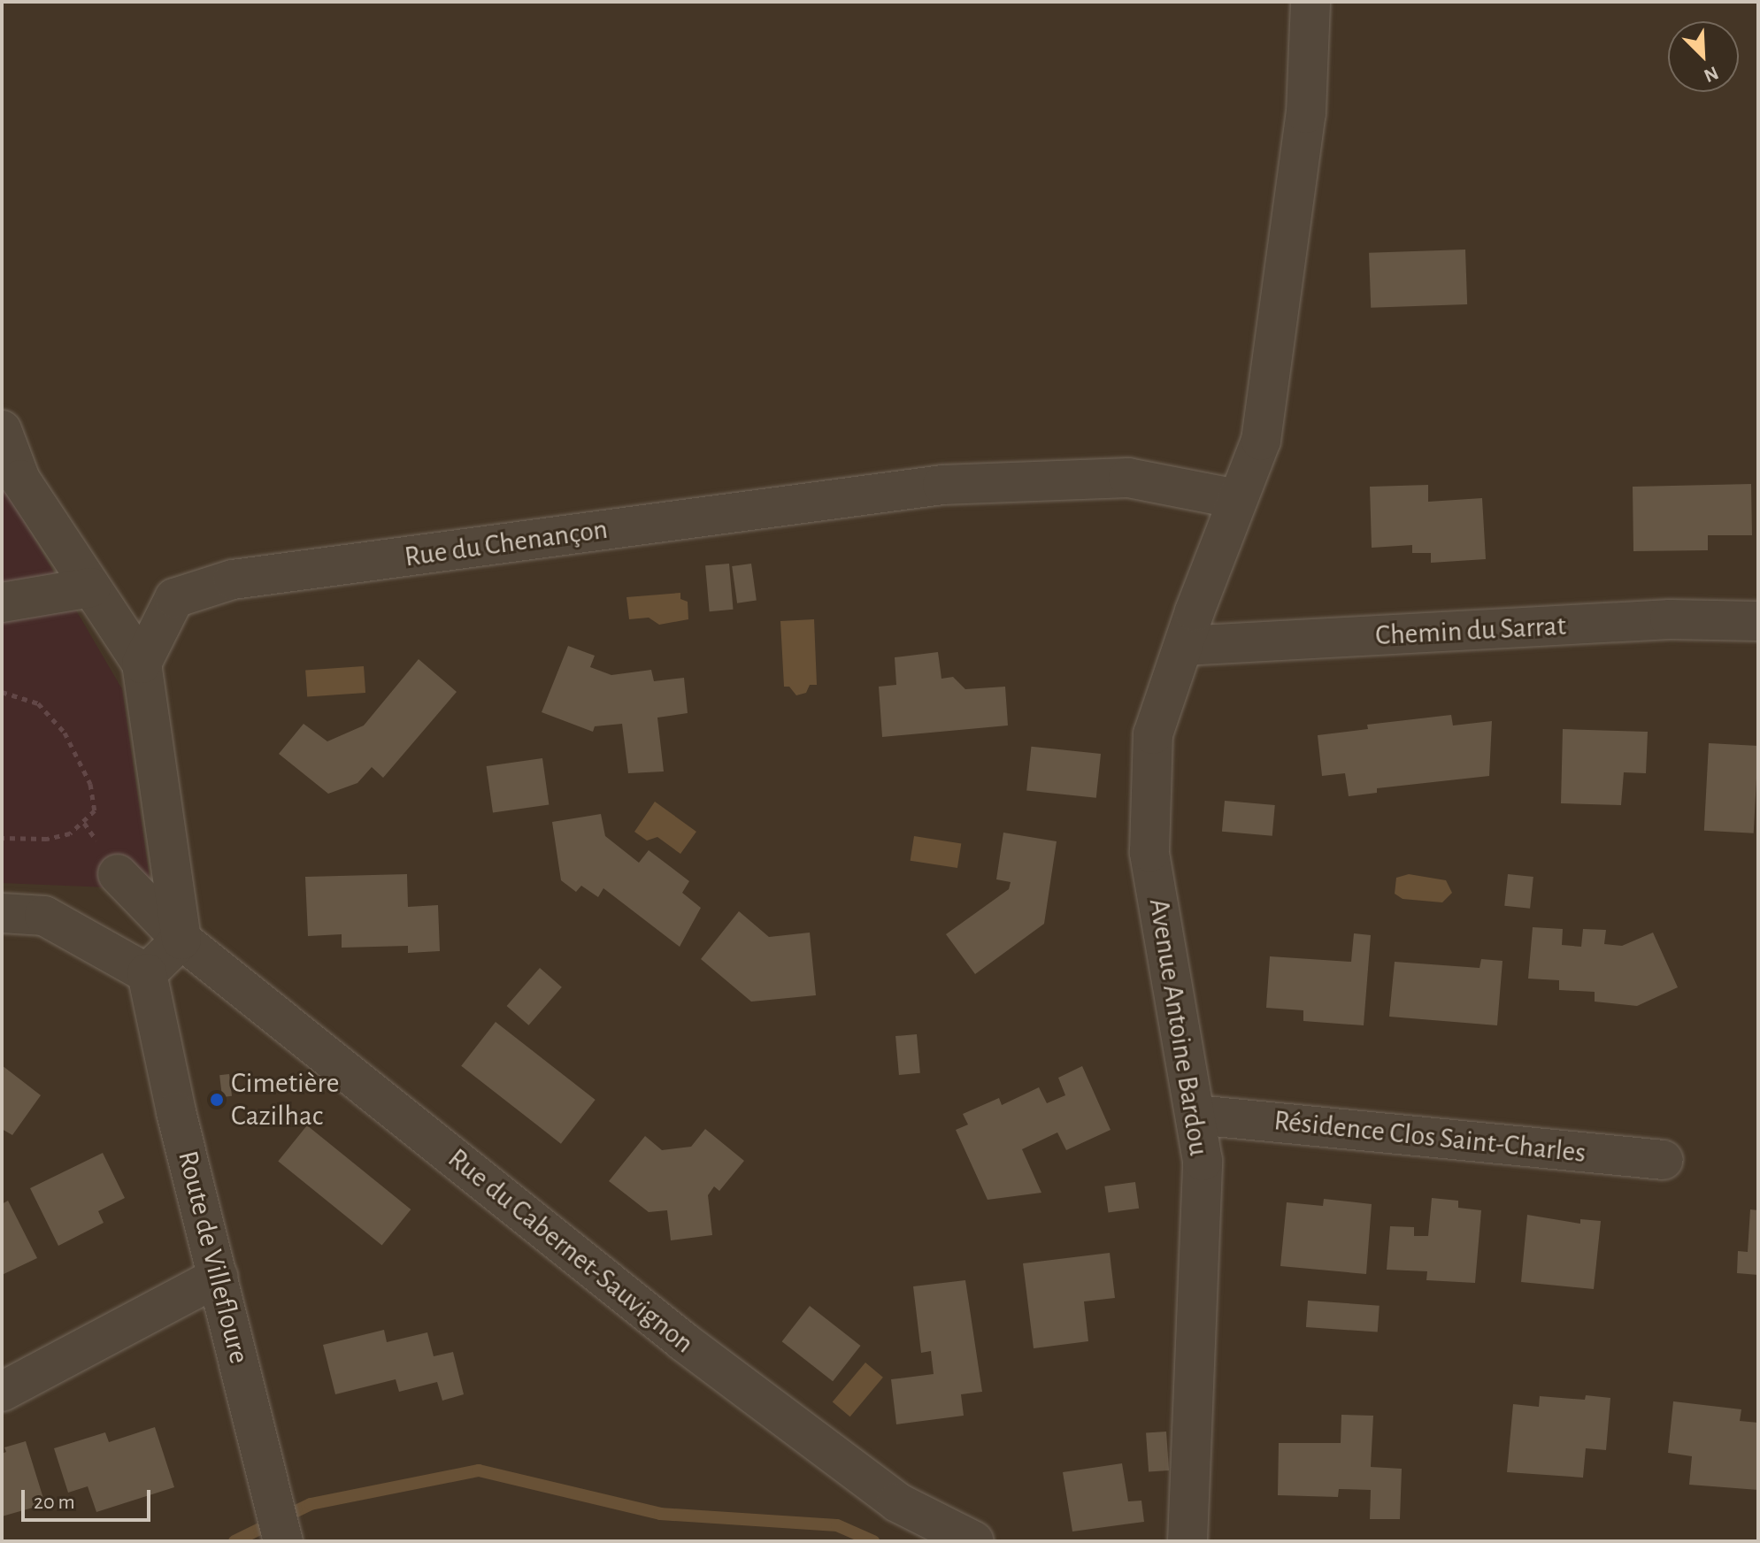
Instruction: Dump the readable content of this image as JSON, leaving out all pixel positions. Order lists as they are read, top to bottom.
{
  "streets": {
    "street": [
      "Rue du Chenançon",
      "Chemin du Sarrat",
      "Avenue Antoine Bardou",
      "Résidence Clos Saint-Charles",
      "Rue du Cabernet-Sauvignon",
      "Route de Villefloure"
    ]
  },
  "crossings": [
    ["Rue du Chenançon", "Avenue Antoine Bardou"],
    ["Chemin du Sarrat", "Avenue Antoine Bardou"],
    ["Avenue Antoine Bardou", "Résidence Clos Saint-Charles"]
  ],
  "places": ["Cimetière Cazilhac"],
  "scale_bar": "20 m",
  "north": "bottom right"
}
